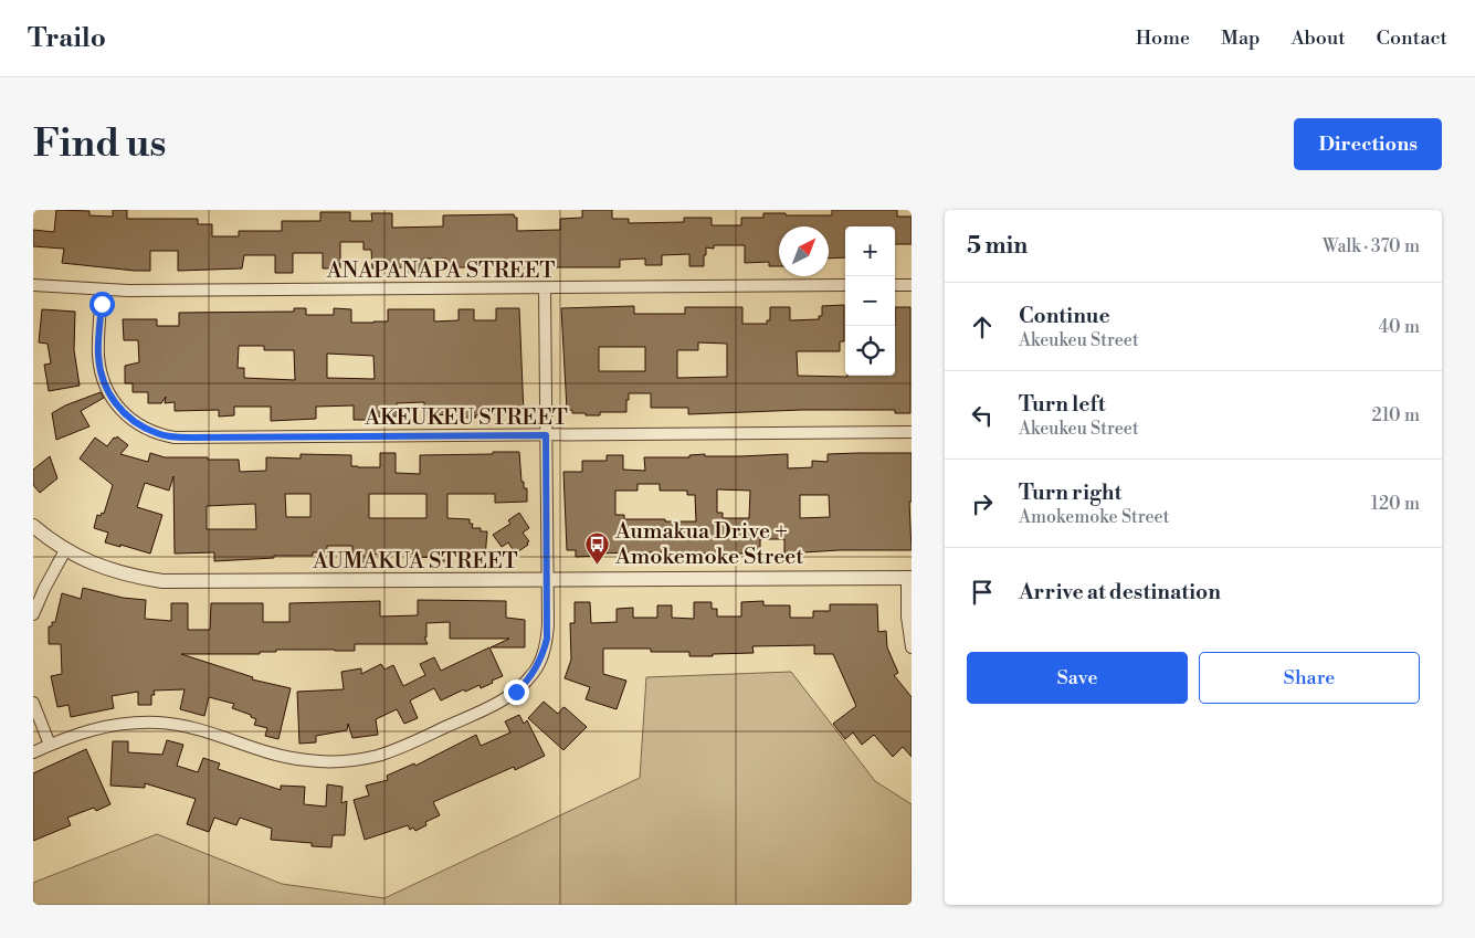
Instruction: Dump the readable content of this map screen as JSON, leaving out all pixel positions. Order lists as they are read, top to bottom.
{
  "streets": {
    "street": ["ANAPANAPA STREET", "AKEUKEU STREET", "AUMAKUA STREET"]
  },
  "crossings": [
    ["ANAPANAPA STREET", "AKEUKEU STREET"]
  ],
  "places": {
    "bus stop": ["Aumakua Drive + Amokemoke Street"]
  },
  "north": "top right",
  "page": {
    "header": "Trailo",
    "nav": [
      "Home",
      "Map",
      "About",
      "Contact"
    ],
    "buttons": [
      "Directions",
      ["Save", "Share"]
    ],
    "title": "Find us",
    "heading": ["5 min", "Walk · 370 m"],
    "map_buttons": ["+", "−"],
    "list": [
      ["Continue", "Akeukeu Street", "40 m"],
      ["Turn left", "Akeukeu Street", "210 m"],
      ["Turn right", "Amokemoke Street", "120 m"],
      "Arrive at destination"
    ]
  }
}
